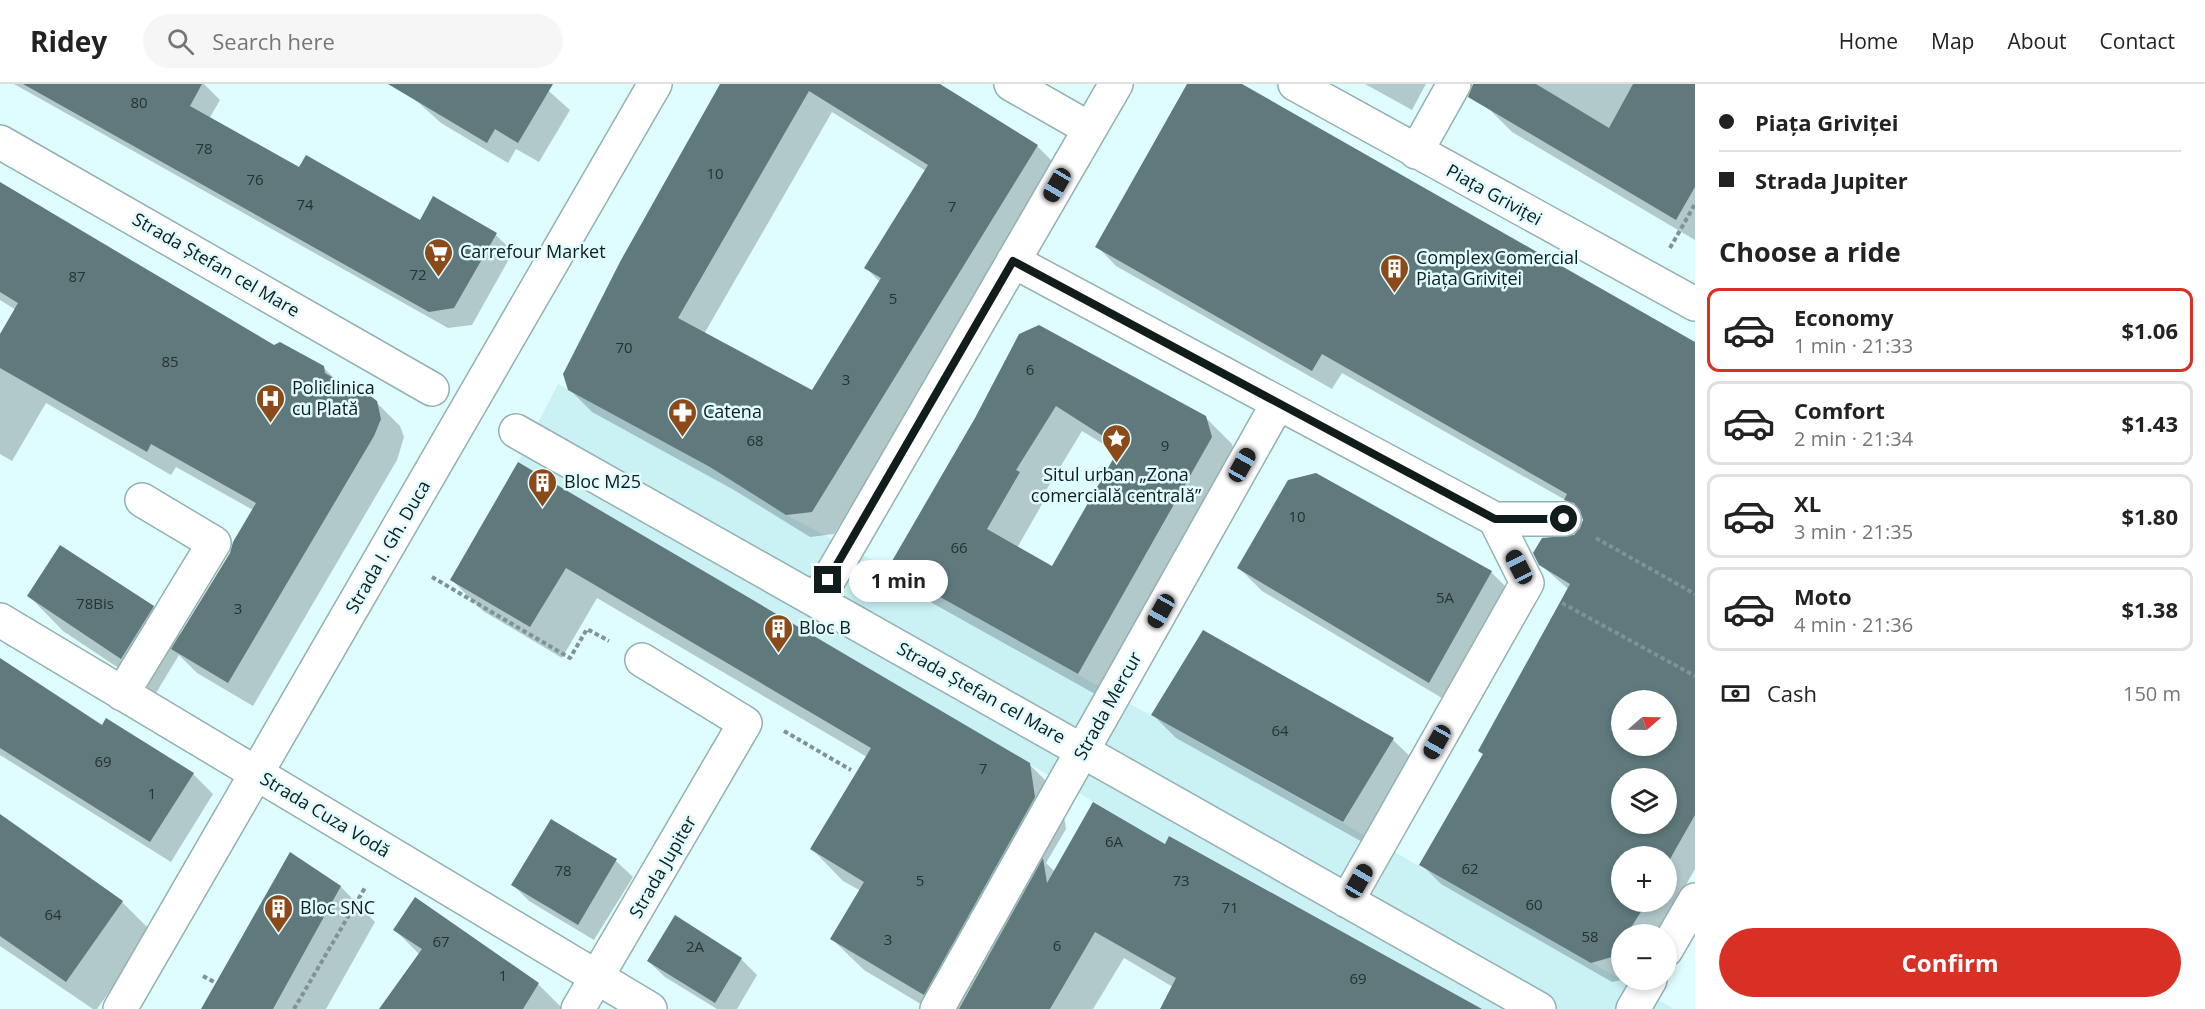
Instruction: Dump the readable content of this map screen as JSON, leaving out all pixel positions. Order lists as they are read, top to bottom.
{
  "streets": {
    "street": [
      "Piața Griviței",
      "Strada Ștefan cel Mare",
      "Strada I. Gh. Duca",
      "Strada Mercur",
      "Strada Cuza Vodă",
      "Strada Jupiter"
    ]
  },
  "crossings": [
    ["Strada Ștefan cel Mare", "Strada Mercur"],
    ["Strada I. Gh. Duca", "Strada Cuza Vodă"],
    ["Strada Cuza Vodă", "Strada Jupiter"]
  ],
  "places": {
    "supermarket": ["Carrefour Market"],
    "building": [
      "Complex Comercial Piața Griviței",
      "Bloc M25",
      "Bloc B",
      "Bloc SNC"
    ],
    "hospital": ["Policlinica cu Plată"],
    "pharmacy": ["Catena"],
    "place": ["Situl urban „Zona comercială centrală”"]
  },
  "house_numbers": [
    "80",
    "78",
    "10",
    "76",
    "74",
    "7",
    "72",
    "87",
    "5",
    "70",
    "85",
    "6",
    "3",
    "68",
    "9",
    "10",
    "66",
    "5A",
    "78Bis",
    "3",
    "64",
    "69",
    "7",
    "1",
    "6A",
    "62",
    "78",
    "5",
    "73",
    "60",
    "71",
    "64",
    "58",
    "3",
    "67",
    "6",
    "2A",
    "1",
    "69"
  ],
  "north": "right",
  "page": {
    "header": "Ridey",
    "search": "Search here",
    "nav": [
      "Home",
      "Map",
      "About",
      "Contact"
    ],
    "banner": ["Piața Griviței", "Strada Jupiter"],
    "heading": "Choose a ride",
    "list": [
      {
        "name": "Economy",
        "note": "1 min · 21:33",
        "value": "$1.06"
      },
      {
        "name": "Comfort",
        "note": "2 min · 21:34",
        "value": "$1.43"
      },
      {
        "name": "XL",
        "note": "3 min · 21:35",
        "value": "$1.80"
      },
      {
        "name": "Moto",
        "note": "4 min · 21:36",
        "value": "$1.38"
      }
    ],
    "bubble": "1 min",
    "pay": ["Cash", "150 m"],
    "map_buttons": ["+", "−"],
    "buttons": "Confirm"
  }
}
